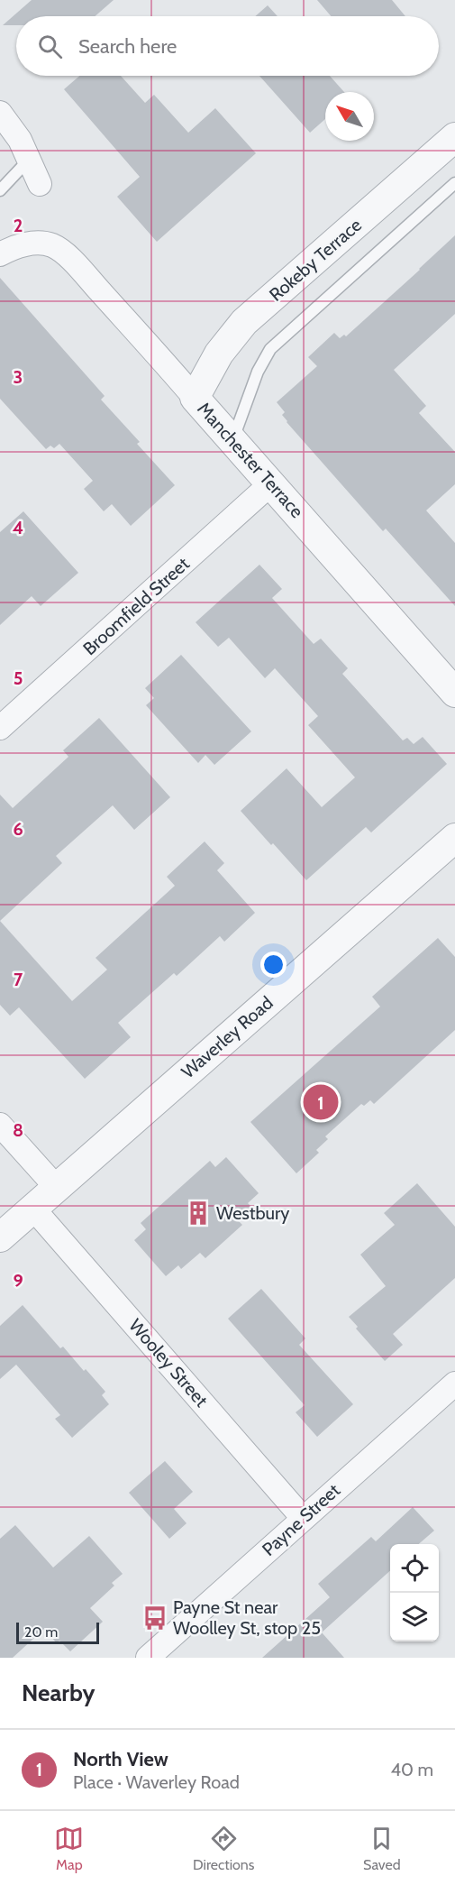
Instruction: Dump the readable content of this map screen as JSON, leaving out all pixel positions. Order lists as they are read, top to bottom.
{
  "streets": {
    "street": [
      "Rokeby Terrace",
      "Manchester Terrace",
      "Broomfield Street",
      "Waverley Road",
      "Wooley Street",
      "Payne Street"
    ]
  },
  "crossings": [
    ["Rokeby Terrace", "Manchester Terrace"],
    ["Manchester Terrace", "Broomfield Street"],
    ["Waverley Road", "Wooley Street"],
    ["Wooley Street", "Payne Street"]
  ],
  "places": {
    "building": ["Westbury"],
    "bus stop": ["Payne St near Woolley St, stop 25"]
  },
  "scale_bar": "20 m",
  "north": "top left",
  "page": {
    "search": "Search here",
    "pins": "1",
    "scale": "20 m",
    "heading": "Nearby",
    "list": [
      {
        "mark": "1",
        "name": "North View",
        "note": "Place · Waverley Road",
        "value": "40 m"
      }
    ],
    "nav": ["Map", "Directions", "Saved"]
  },
  "grid": {
    "rows": [
      "2",
      "3",
      "4",
      "5",
      "6",
      "7",
      "8",
      "9"
    ]
  }
}
